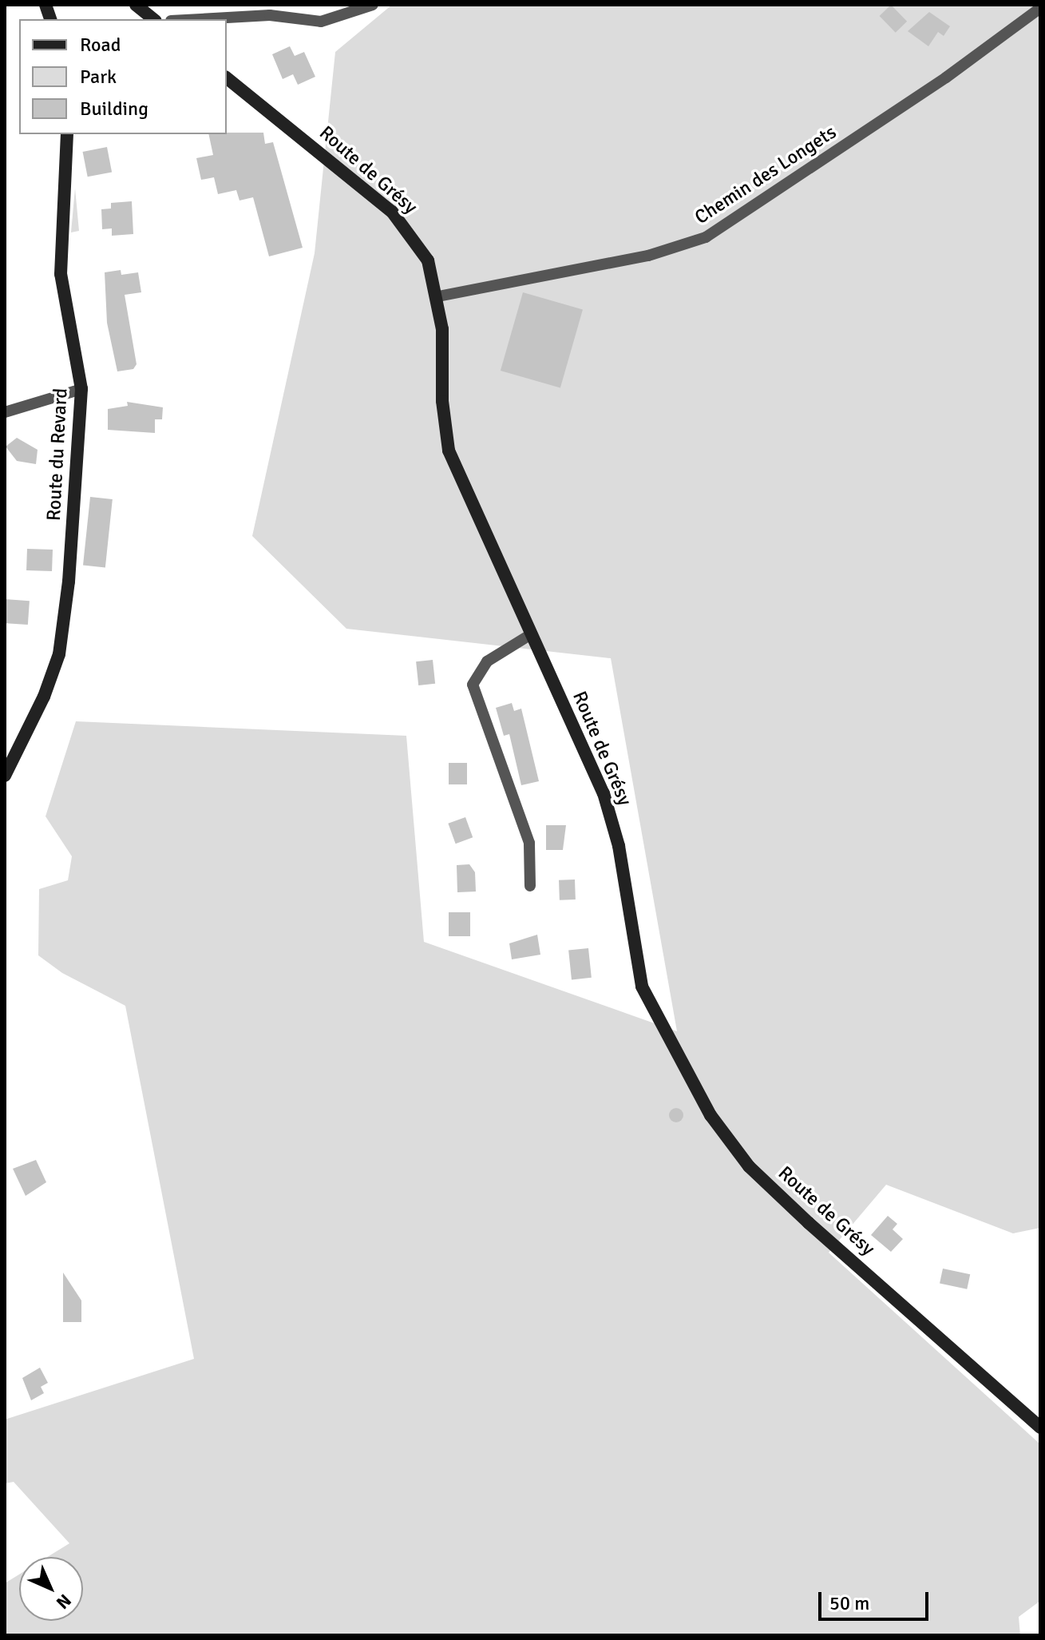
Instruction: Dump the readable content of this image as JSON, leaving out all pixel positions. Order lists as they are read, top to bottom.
{
  "streets": {
    "main road": ["Route de Grésy", "Route du Revard"],
    "street": ["Chemin des Longets"]
  },
  "crossings": [
    ["Route de Grésy", "Chemin des Longets"]
  ],
  "legend": ["Road", "Park", "Building"],
  "scale_bar": "50 m",
  "north": "bottom right"
}
